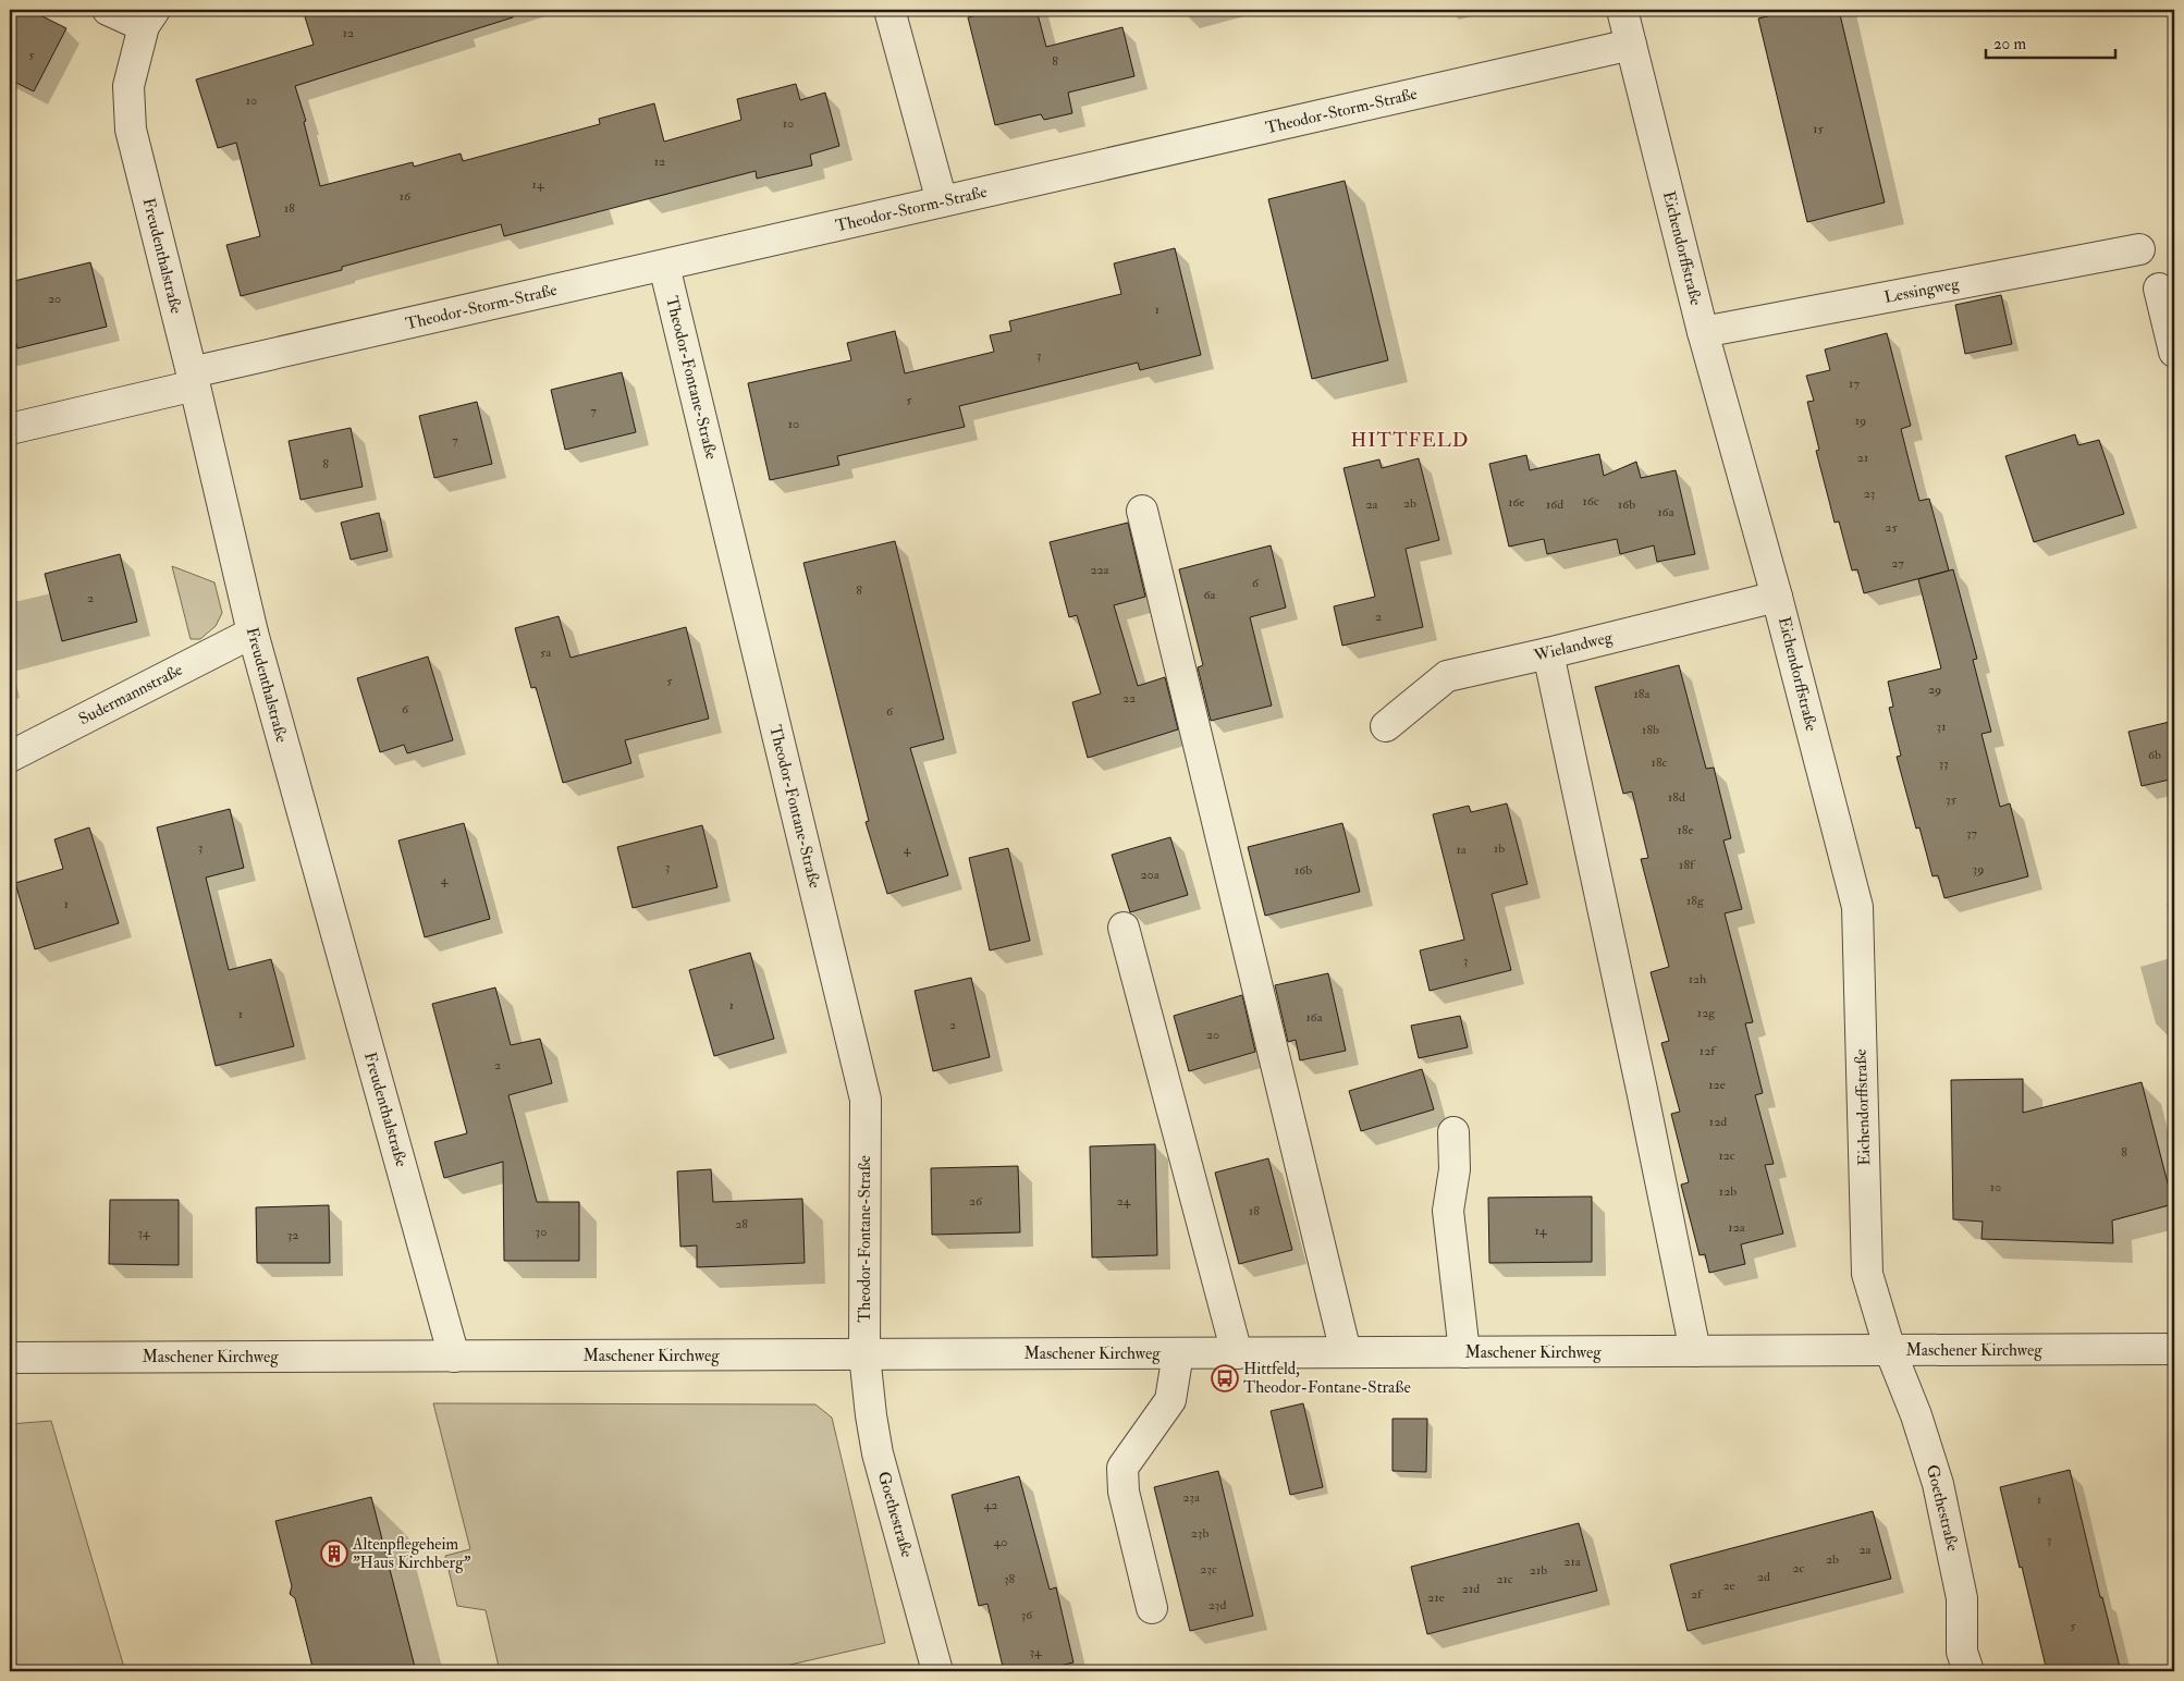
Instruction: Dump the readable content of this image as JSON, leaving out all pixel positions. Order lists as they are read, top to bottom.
{
  "streets": {
    "street": [
      "Theodor-Storm-Straße",
      "Eichendorffstraße",
      "Freudenthalstraße",
      "Lessingweg",
      "Theodor-Fontane-Straße",
      "Wielandweg",
      "Sudermannstraße",
      "Maschener Kirchweg",
      "Goethestraße"
    ]
  },
  "crossings": [
    ["Theodor-Storm-Straße", "Eichendorffstraße"],
    ["Theodor-Storm-Straße", "Freudenthalstraße"],
    ["Theodor-Storm-Straße", "Theodor-Fontane-Straße"],
    ["Eichendorffstraße", "Lessingweg"],
    ["Eichendorffstraße", "Wielandweg"],
    ["Eichendorffstraße", "Maschener Kirchweg"],
    ["Eichendorffstraße", "Goethestraße"],
    ["Freudenthalstraße", "Sudermannstraße"],
    ["Freudenthalstraße", "Maschener Kirchweg"],
    ["Theodor-Fontane-Straße", "Maschener Kirchweg"],
    ["Theodor-Fontane-Straße", "Goethestraße"],
    ["Maschener Kirchweg", "Goethestraße"]
  ],
  "districts": ["HITTFELD"],
  "places": {
    "bus stop": ["Hittfeld, Theodor-Fontane-Straße"],
    "building": ["Altenpflegeheim \"Haus Kirchberg\""]
  },
  "house_numbers": [
    "12",
    "5",
    "8",
    "10",
    "10",
    "15",
    "12",
    "14",
    "16",
    "18",
    "20",
    "1",
    "3",
    "17",
    "5",
    "7",
    "19",
    "10",
    "7",
    "21",
    "8",
    "23",
    "16c",
    "16e",
    "2b",
    "2a",
    "16d",
    "16b",
    "16a",
    "25",
    "27",
    "22a",
    "6",
    "8",
    "6a",
    "2",
    "2",
    "5a",
    "5",
    "29",
    "18a",
    "22",
    "6",
    "6",
    "31",
    "18b",
    "6b",
    "18c",
    "33",
    "18d",
    "35",
    "18e",
    "37",
    "3",
    "1b",
    "4",
    "1a",
    "18f",
    "3",
    "39",
    "16b",
    "20a",
    "4",
    "18g",
    "1",
    "3",
    "12h",
    "1",
    "12g",
    "1",
    "16a",
    "2",
    "20",
    "12f",
    "2",
    "12e",
    "12d",
    "8",
    "12c",
    "10",
    "12b",
    "26",
    "24",
    "18",
    "28",
    "12a",
    "14",
    "30",
    "34",
    "32",
    "23a",
    "1",
    "42",
    "23b",
    "3",
    "40",
    "2a",
    "2b",
    "21a",
    "2c",
    "23c",
    "21b",
    "2d",
    "38",
    "21c",
    "2e",
    "21d",
    "2f",
    "21e",
    "23d",
    "36",
    "5",
    "34"
  ],
  "scale_bar": "20 m"
}
